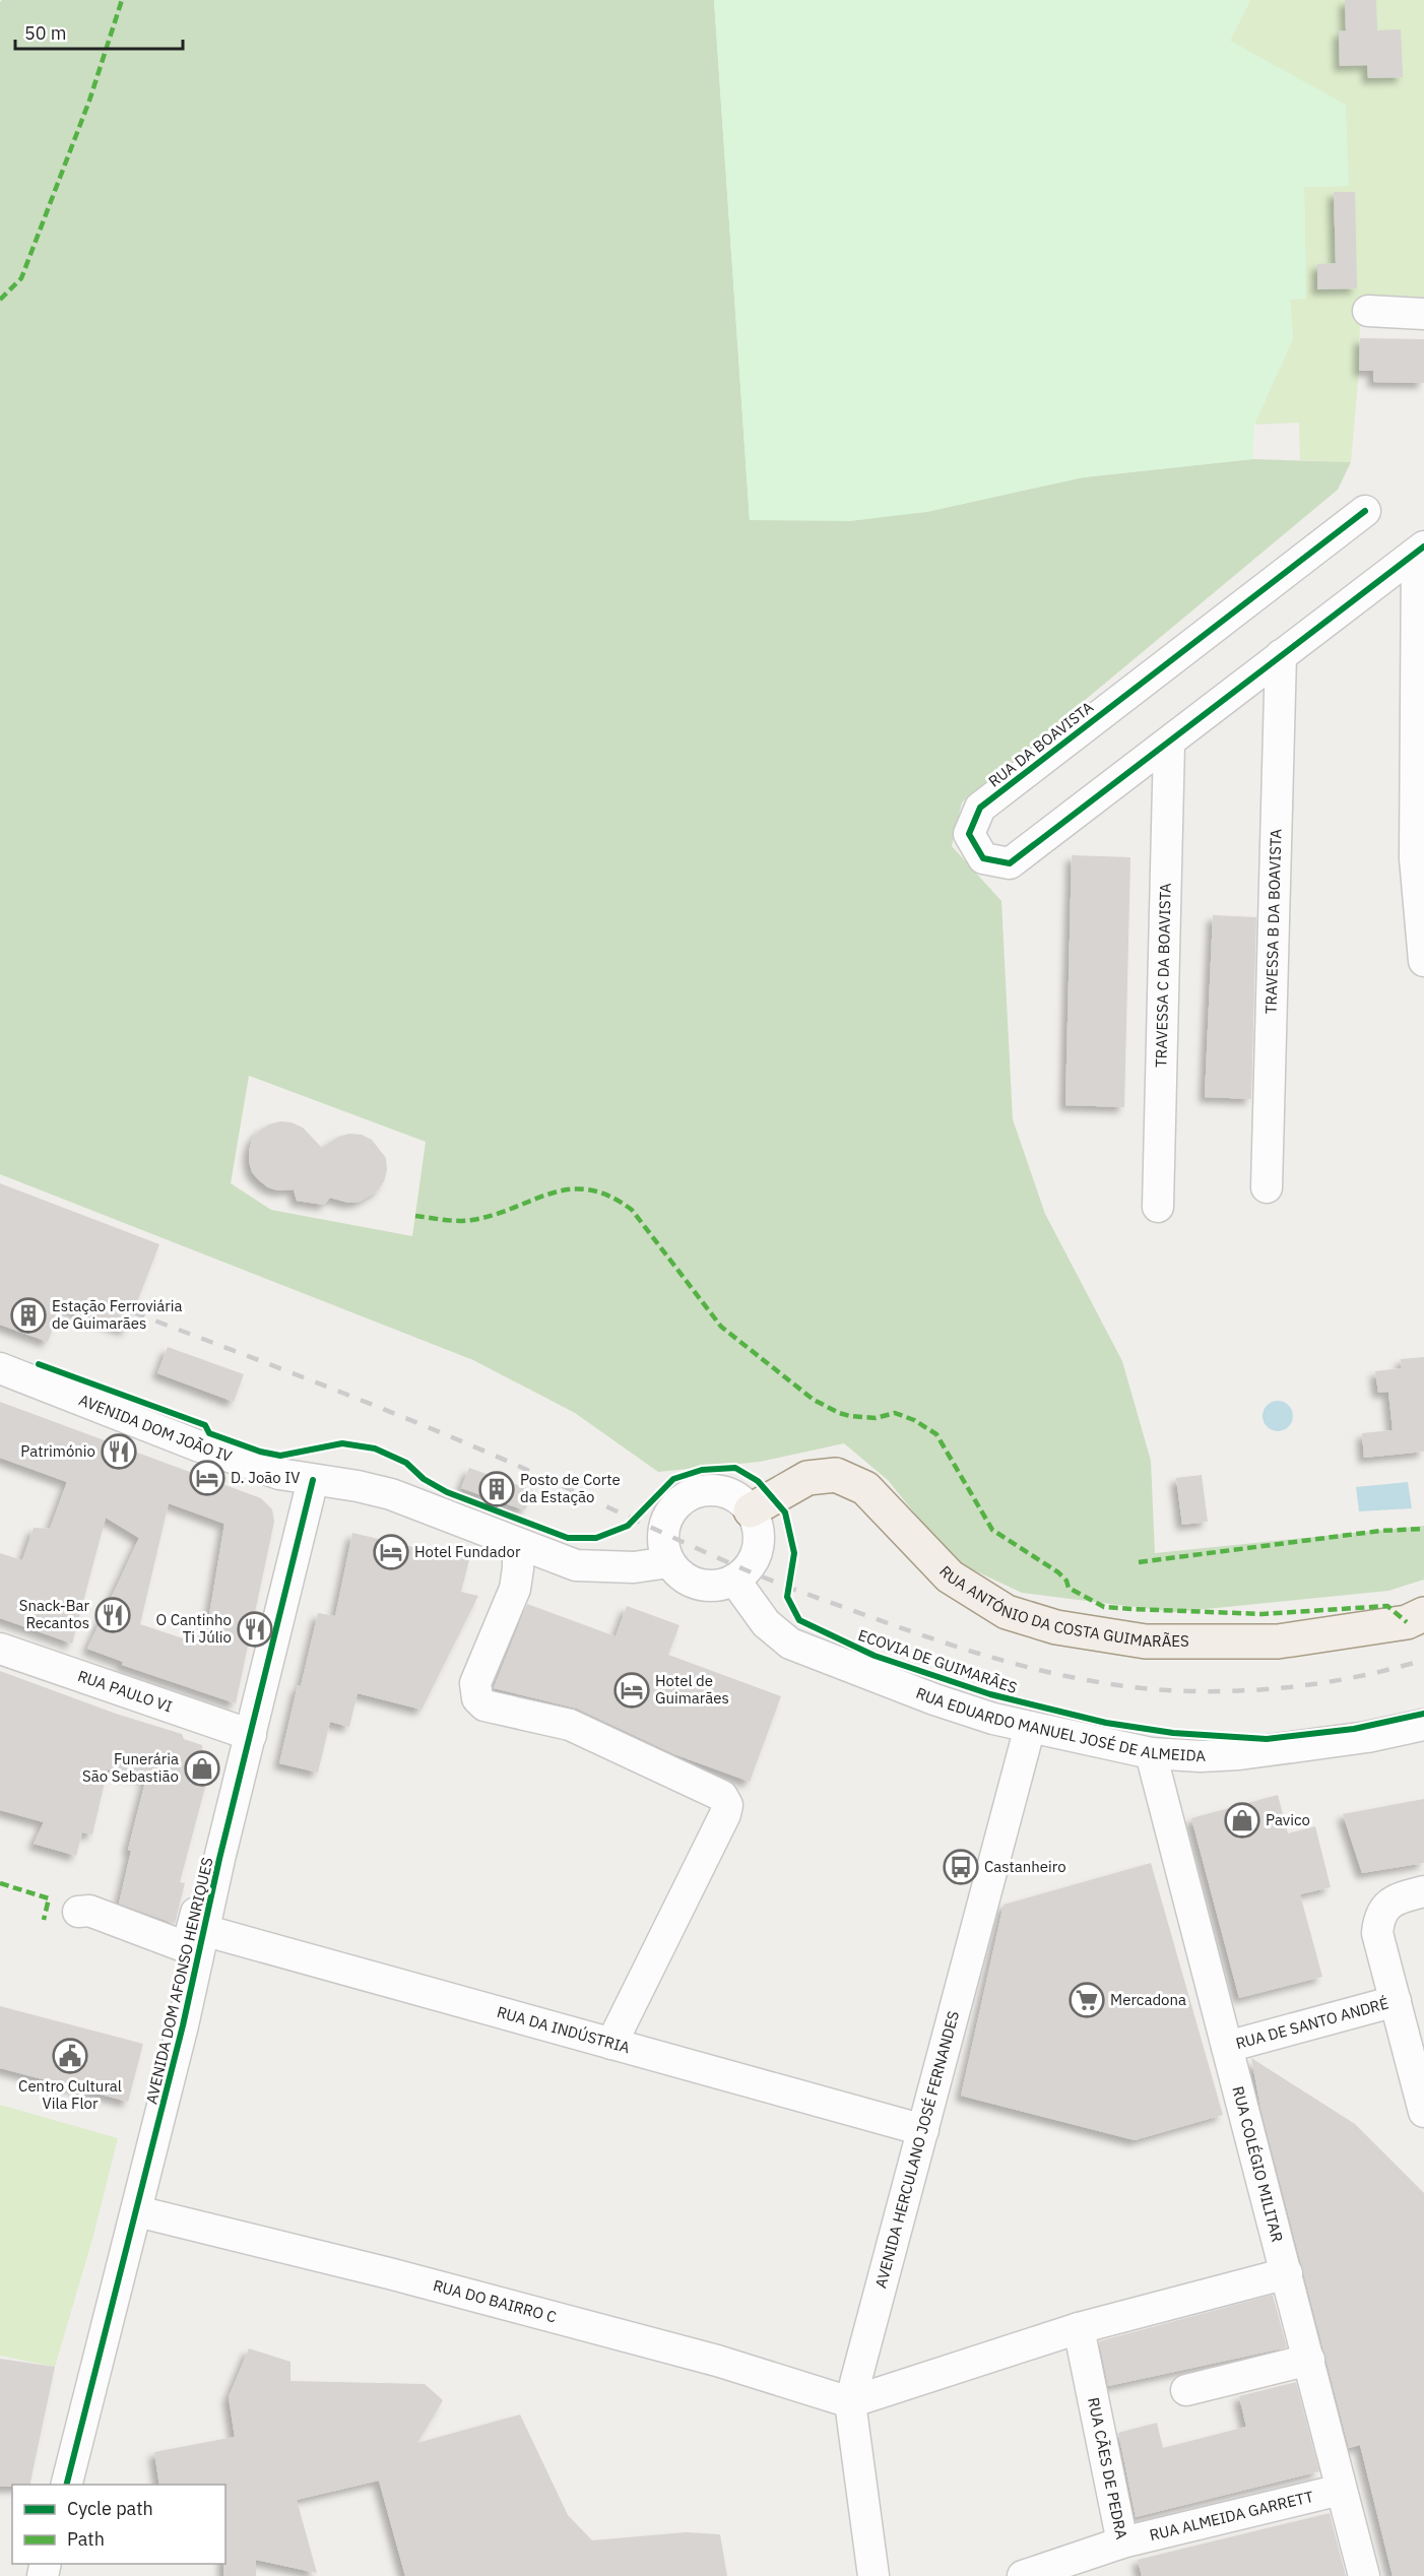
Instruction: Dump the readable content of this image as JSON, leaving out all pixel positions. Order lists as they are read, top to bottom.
{
  "streets": {
    "main road": ["RUA ANTÓNIO DA COSTA GUIMARÃES"],
    "street": [
      "RUA DA BOAVISTA",
      "TRAVESSA B DA BOAVISTA",
      "TRAVESSA C DA BOAVISTA",
      "AVENIDA DOM JOÃO IV",
      "RUA PAULO VI",
      "RUA EDUARDO MANUEL JOSÉ DE ALMEIDA",
      "AVENIDA DOM AFONSO HENRIQUES",
      "RUA DE SANTO ANDRÉ",
      "RUA DA INDÚSTRIA",
      "AVENIDA HERCULANO JOSÉ FERNANDES",
      "RUA COLÉGIO MILITAR",
      "RUA DO BAIRRO C",
      "RUA CÃES DE PEDRA",
      "RUA ALMEIDA GARRETT"
    ],
    "cycle path": ["ECOVIA DE GUIMARÃES"]
  },
  "crossings": [
    ["RUA DA BOAVISTA", "TRAVESSA B DA BOAVISTA"],
    ["RUA DA BOAVISTA", "TRAVESSA C DA BOAVISTA"],
    ["AVENIDA DOM JOÃO IV", "AVENIDA DOM AFONSO HENRIQUES"],
    ["RUA ANTÓNIO DA COSTA GUIMARÃES", "RUA EDUARDO MANUEL JOSÉ DE ALMEIDA"],
    ["RUA PAULO VI", "AVENIDA DOM AFONSO HENRIQUES"],
    ["RUA EDUARDO MANUEL JOSÉ DE ALMEIDA", "AVENIDA HERCULANO JOSÉ FERNANDES"],
    ["RUA EDUARDO MANUEL JOSÉ DE ALMEIDA", "RUA COLÉGIO MILITAR"],
    ["AVENIDA DOM AFONSO HENRIQUES", "RUA DA INDÚSTRIA"],
    ["AVENIDA DOM AFONSO HENRIQUES", "RUA DO BAIRRO C"],
    ["RUA DE SANTO ANDRÉ", "RUA COLÉGIO MILITAR"],
    ["RUA DA INDÚSTRIA", "AVENIDA HERCULANO JOSÉ FERNANDES"],
    ["AVENIDA HERCULANO JOSÉ FERNANDES", "RUA DO BAIRRO C"],
    ["RUA COLÉGIO MILITAR", "RUA ALMEIDA GARRETT"],
    ["RUA CÃES DE PEDRA", "RUA ALMEIDA GARRETT"]
  ],
  "places": {
    "building": ["Estação Ferroviária de Guimarães", "Posto de Corte da Estação"],
    "restaurant": ["Património", "Snack-Bar Recantos", "O Cantinho Ti Júlio"],
    "hotel": ["D. João IV", "Hotel Fundador", "Hotel de Guimarães"],
    "shop": ["Funerária São Sebastião", "Pavico"],
    "bus stop": ["Castanheiro"],
    "supermarket": ["Mercadona"],
    "public building": ["Centro Cultural Vila Flor"]
  },
  "legend": ["Cycle path", "Path"],
  "scale_bar": "50 m"
}
